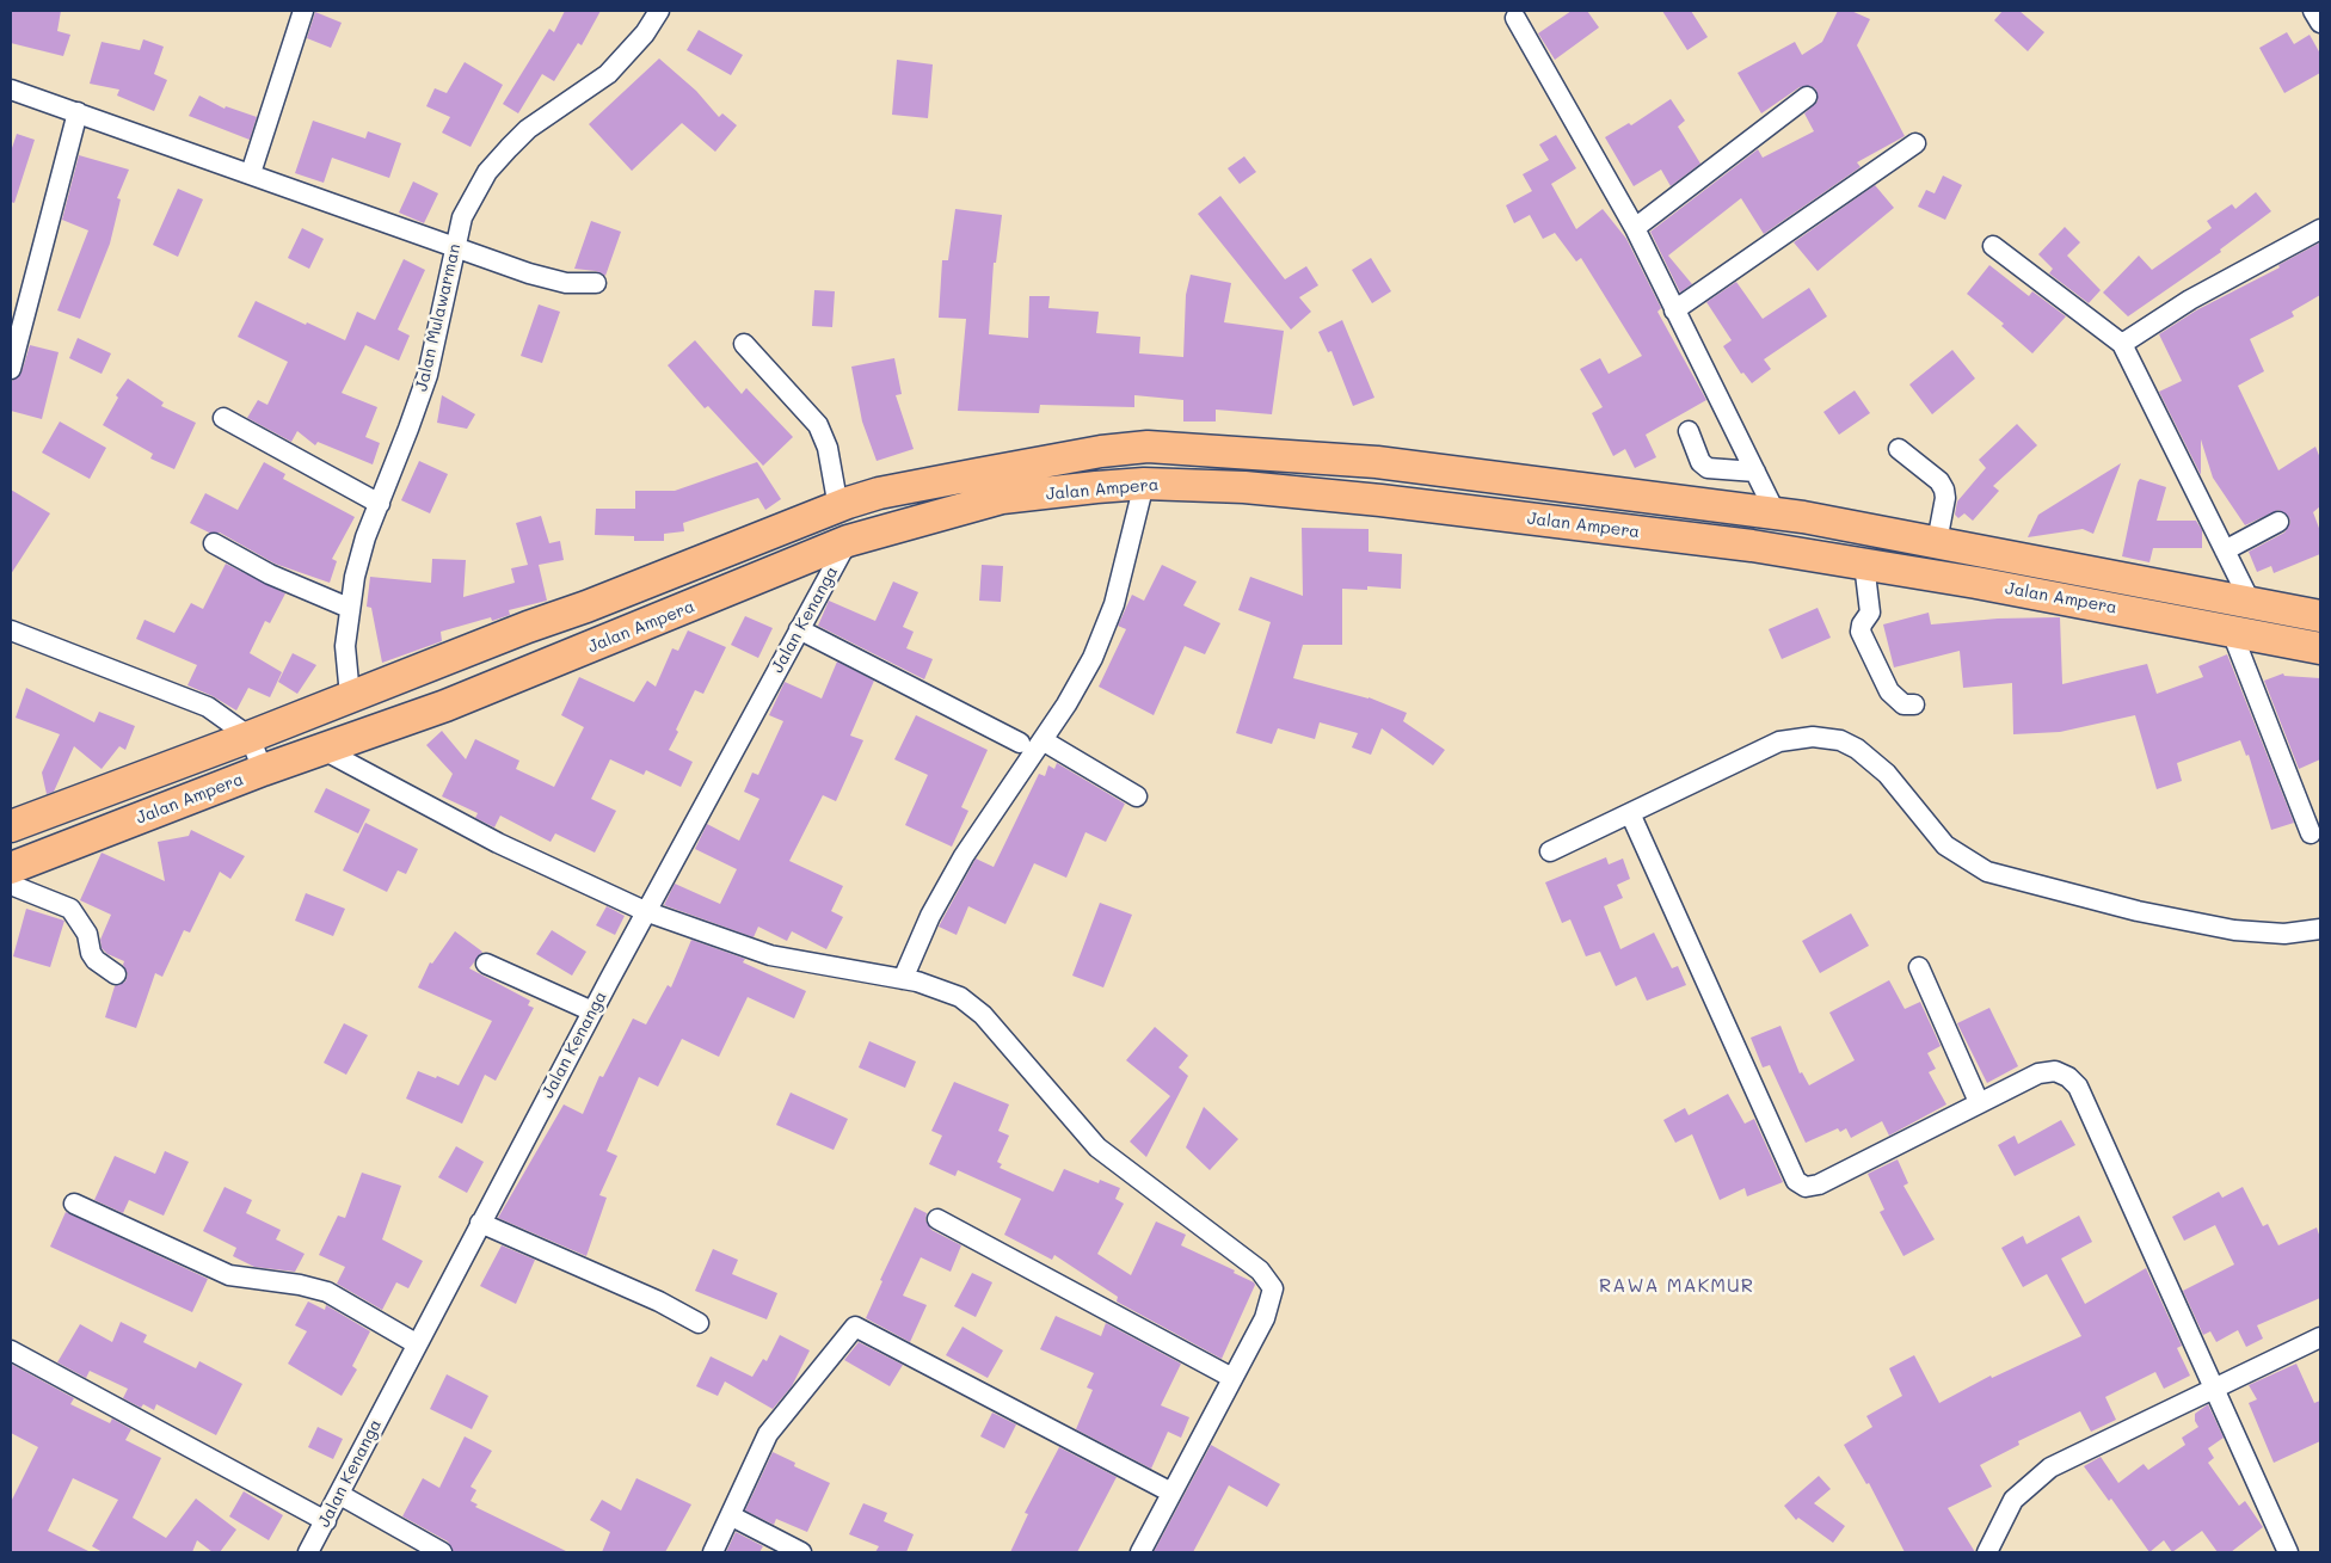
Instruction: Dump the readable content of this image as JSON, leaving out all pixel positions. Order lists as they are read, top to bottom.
{
  "streets": {
    "main road": ["Jalan Ampera"],
    "street": ["Jalan Mulawarman", "Jalan Kenanga"]
  },
  "crossings": [
    ["Jalan Mulawarman", "Jalan Ampera"],
    ["Jalan Ampera", "Jalan Kenanga"]
  ],
  "districts": ["RAWA MAKMUR"]
}
